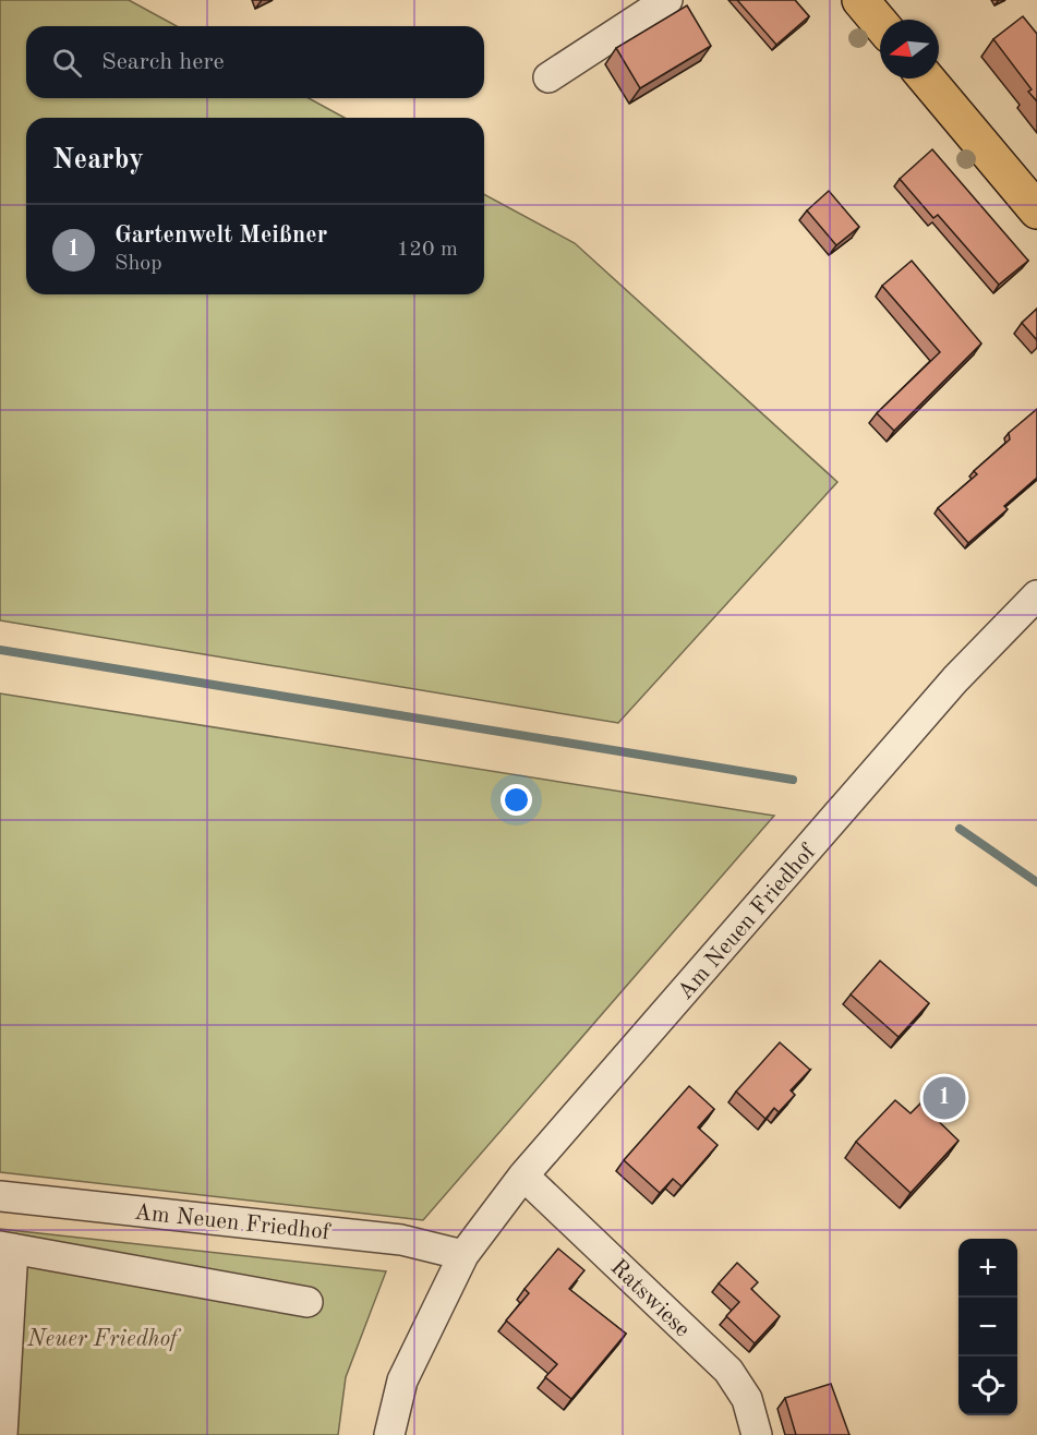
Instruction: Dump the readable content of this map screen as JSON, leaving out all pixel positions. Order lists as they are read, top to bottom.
{
  "streets": {
    "street": ["Am Neuen Friedhof", "Ratswiese"]
  },
  "crossings": [
    ["Am Neuen Friedhof", "Ratswiese"]
  ],
  "parks": ["Neuer Friedhof"],
  "north": "left",
  "page": {
    "search": "Search here",
    "heading": "Nearby",
    "list": [
      {
        "mark": "1",
        "name": "Gartenwelt Meißner",
        "note": "Shop",
        "value": "120 m"
      }
    ],
    "pins": "1",
    "map_buttons": ["+", "−"]
  }
}
